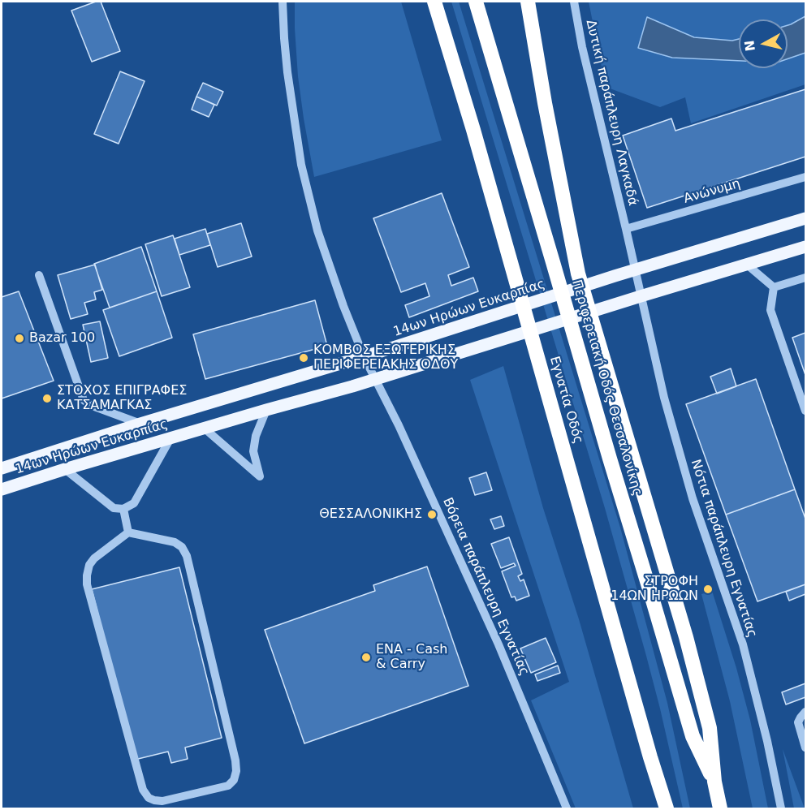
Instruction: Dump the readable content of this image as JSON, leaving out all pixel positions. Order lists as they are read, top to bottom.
{
  "streets": {
    "highway": ["Περιφερειακή Οδός Θεσσαλονίκης", "Εγνατία Οδός"],
    "main road": ["14ων Ηρώων Ευκαρπίας"],
    "street": [
      "Δυτική παράπλευρη Λαγκαδά",
      "Ανώνυμη",
      "Νότια παράπλευρη Εγνατίας",
      "Βόρεια παράπλευρη Εγνατίας"
    ]
  },
  "crossings": [
    ["Δυτική παράπλευρη Λαγκαδά", "Ανώνυμη"],
    ["Δυτική παράπλευρη Λαγκαδά", "14ων Ηρώων Ευκαρπίας"],
    ["Δυτική παράπλευρη Λαγκαδά", "Νότια παράπλευρη Εγνατίας"],
    ["14ων Ηρώων Ευκαρπίας", "Νότια παράπλευρη Εγνατίας"],
    ["14ων Ηρώων Ευκαρπίας", "Βόρεια παράπλευρη Εγνατίας"]
  ],
  "places": [
    "Bazar 100",
    "ΚΟΜΒΟΣ ΕΞΩΤΕΡΙΚΗΣ ΠΕΡΙΦΕΡΕΙΑΚΗΣ ΟΔΟΥ",
    "ΣΤΟΧΟΣ ΕΠΙΓΡΑΦΕΣ ΚΑΤΣΑΜΑΓΚΑΣ",
    "ΘΕΣΣΑΛΟΝΙΚΗΣ",
    "ΣΤΡΟΦΗ 14ΩΝ ΗΡΩΩΝ",
    "ENA - Cash & Carry"
  ],
  "north": "left"
}
